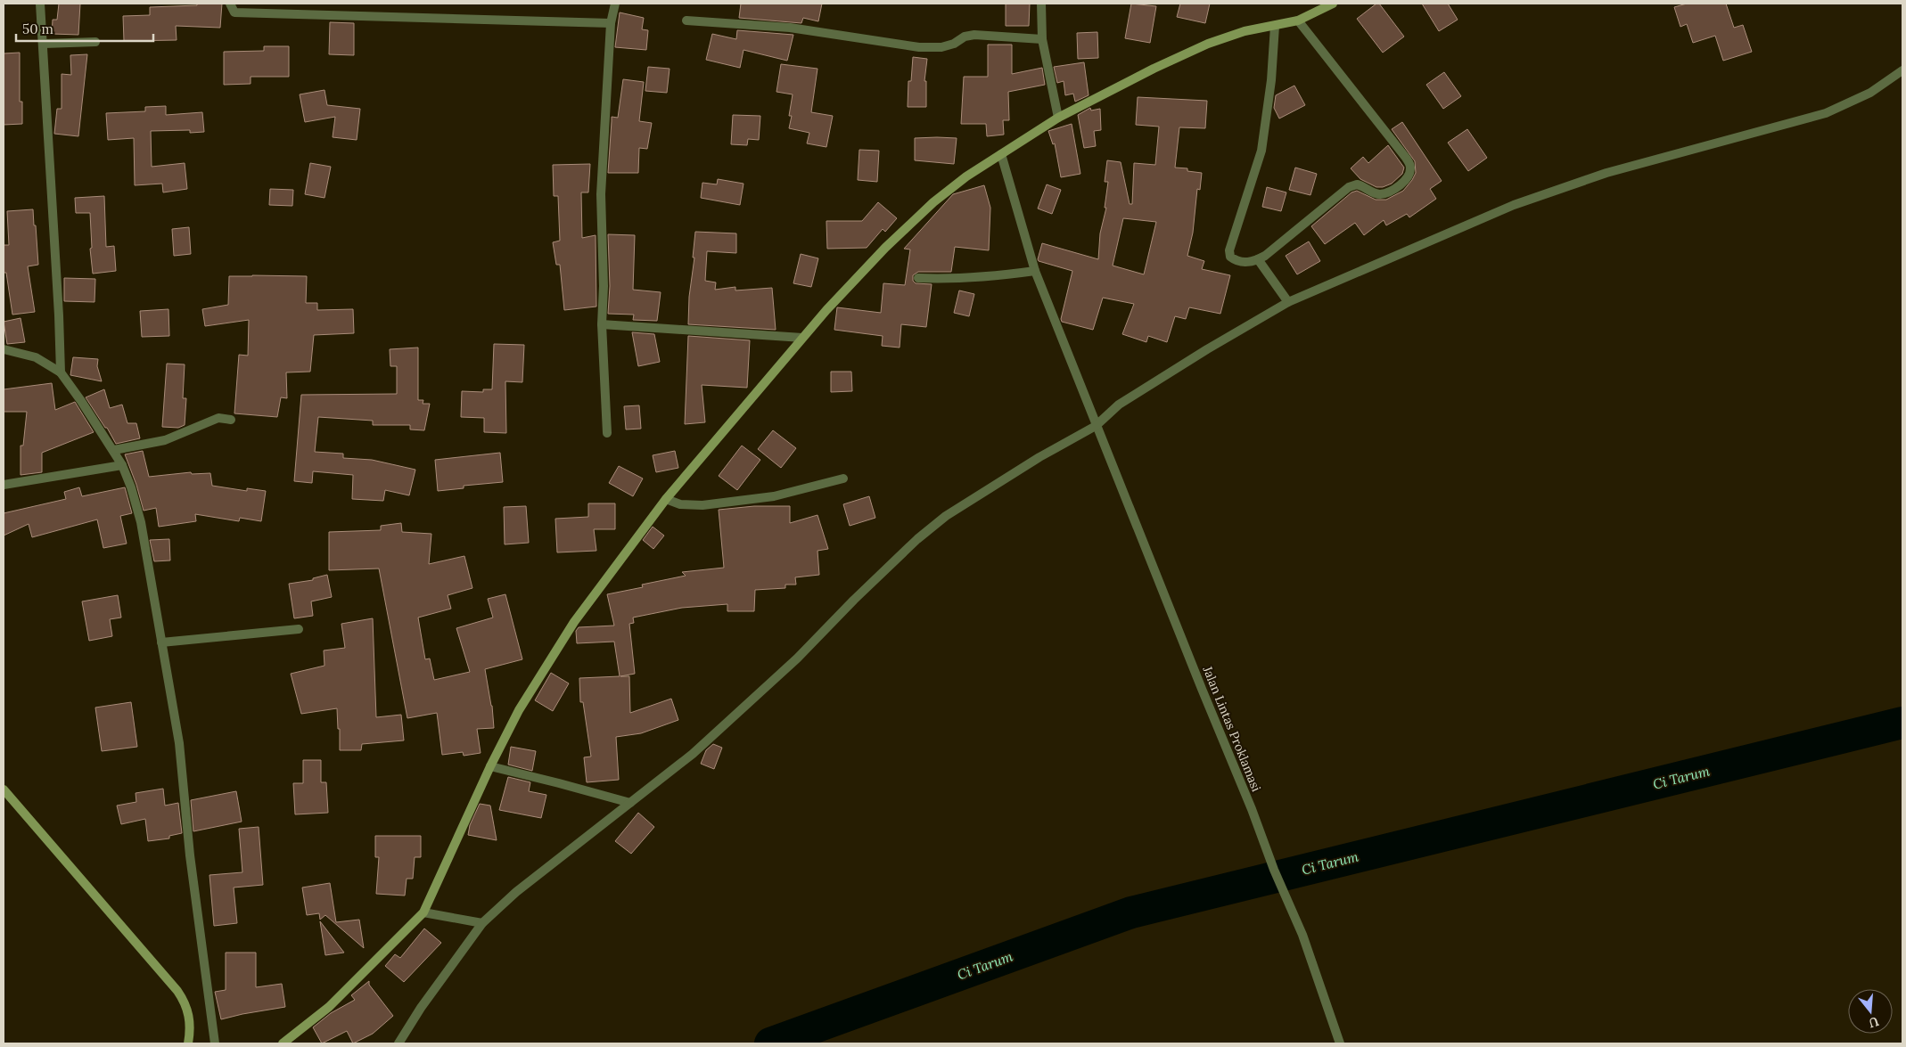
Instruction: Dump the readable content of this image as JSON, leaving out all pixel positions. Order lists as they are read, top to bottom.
{
  "streets": {
    "street": ["Jalan Lintas Proklamasi"]
  },
  "water": ["Ci Tarum"],
  "scale_bar": "50 m",
  "north": "bottom"
}
